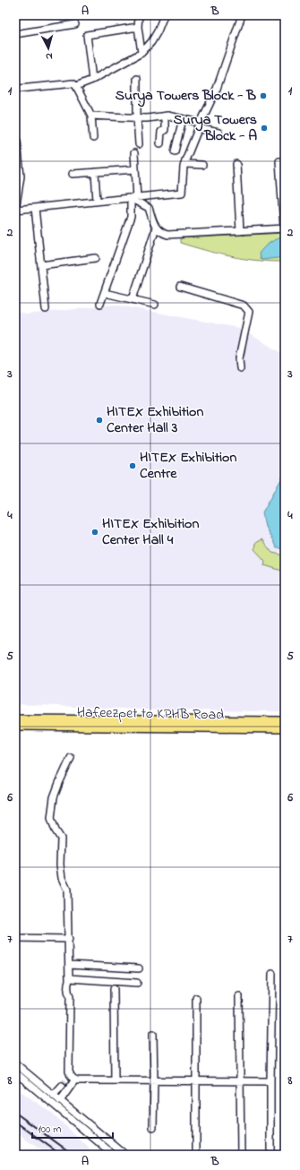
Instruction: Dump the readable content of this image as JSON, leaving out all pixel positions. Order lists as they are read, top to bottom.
{
  "streets": {
    "main road": ["Hafeezpet to KPHB Road"]
  },
  "places": [
    "Surya Towers Block - B",
    "Surya Towers Block - A",
    "HITEX Exhibition Center Hall 3",
    "HITEX Exhibition Centre",
    "HITEX Exhibition Center Hall 4"
  ],
  "scale_bar": "100 m",
  "north": "bottom",
  "grid": {
    "columns": ["A", "B"],
    "rows": [
      "1",
      "2",
      "3",
      "4",
      "5",
      "6",
      "7",
      "8"
    ]
  }
}
